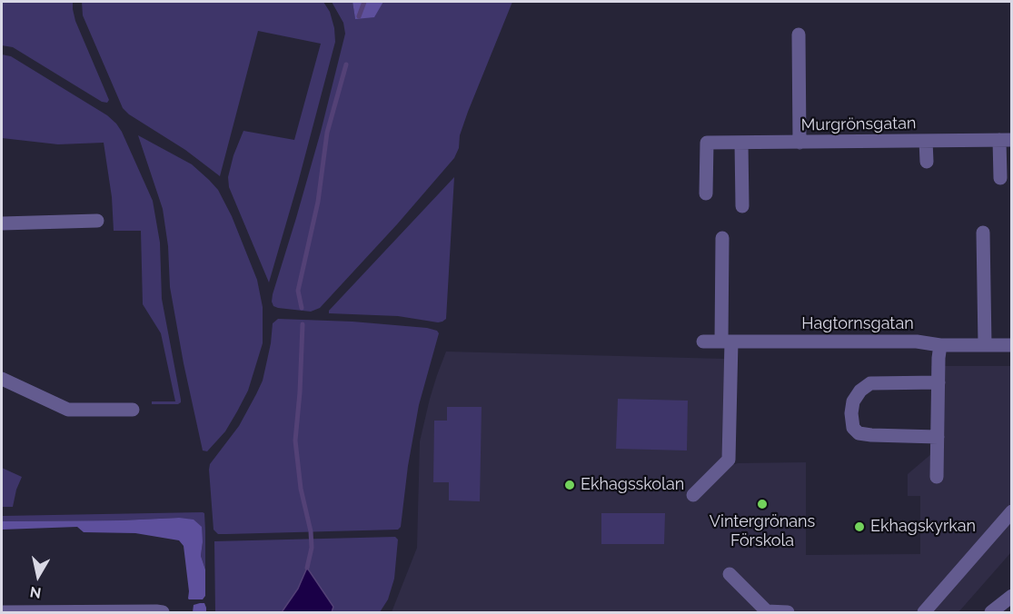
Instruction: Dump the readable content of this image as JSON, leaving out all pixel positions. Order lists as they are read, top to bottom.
{
  "streets": {
    "street": ["Murgrönsgatan", "Hagtornsgatan"]
  },
  "places": ["Ekhagsskolan", "Vintergrönans Förskola", "Ekhagskyrkan"],
  "north": "bottom"
}
